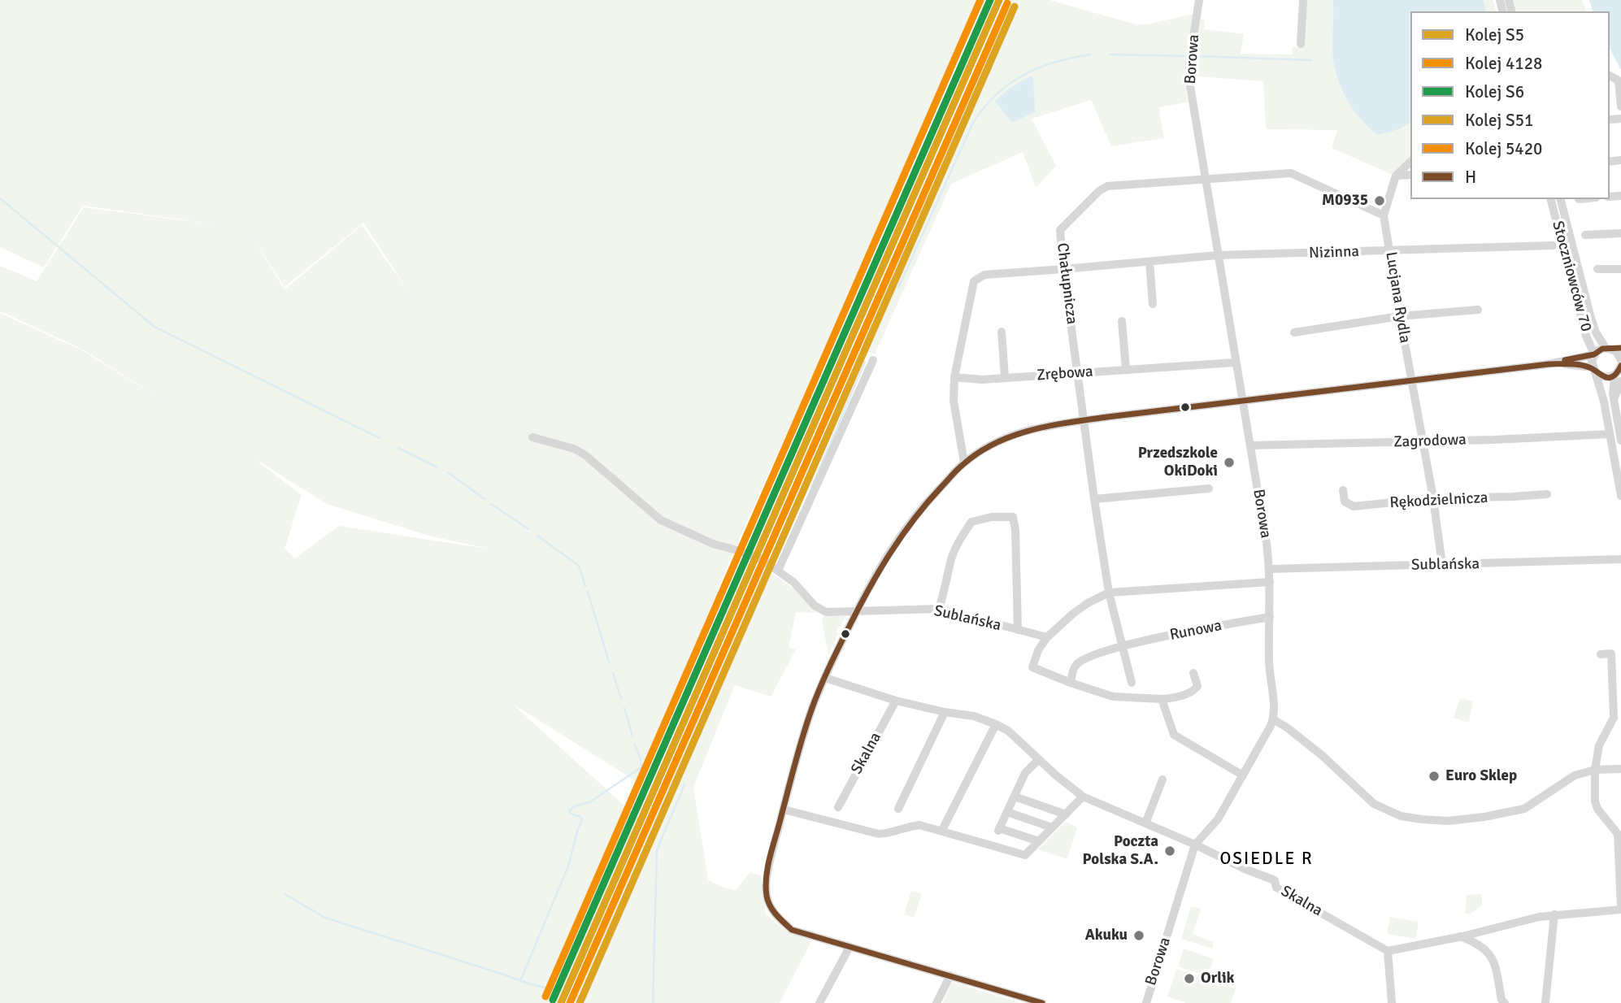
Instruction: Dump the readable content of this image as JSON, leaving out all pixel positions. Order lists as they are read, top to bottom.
{
  "streets": {
    "street": [
      "Borowa",
      "Nizinna",
      "Stoczniowców 70",
      "Chałupnicza",
      "Lucjana Rydla",
      "Zrębowa",
      "Zagrodowa",
      "Rękodzielnicza",
      "Sublańska",
      "Runowa",
      "Skalna"
    ]
  },
  "crossings": [
    ["Borowa", "Nizinna"],
    ["Borowa", "Chałupnicza"],
    ["Borowa", "Zrębowa"],
    ["Borowa", "Zagrodowa"],
    ["Borowa", "Sublańska"],
    ["Borowa", "Runowa"],
    ["Borowa", "Skalna"],
    ["Nizinna", "Chałupnicza"],
    ["Nizinna", "Lucjana Rydla"],
    ["Nizinna", "Zrębowa"],
    ["Chałupnicza", "Zrębowa"],
    ["Lucjana Rydla", "Zagrodowa"],
    ["Lucjana Rydla", "Rękodzielnicza"],
    ["Lucjana Rydla", "Sublańska"]
  ],
  "districts": ["OSIEDLE R"],
  "places": [
    "M0935",
    "Przedszkole OkiDoki",
    "Euro Sklep",
    "Poczta Polska S.A.",
    "Akuku",
    "Orlik"
  ],
  "lines": [
    "rail line S5",
    "rail line S6",
    "rail line 5420",
    "rail line 4128",
    "rail line S51",
    "transit line H"
  ],
  "legend": [
    "Kolej S5",
    "Kolej 4128",
    "Kolej S6",
    "Kolej S51",
    "Kolej 5420",
    "H"
  ]
}
